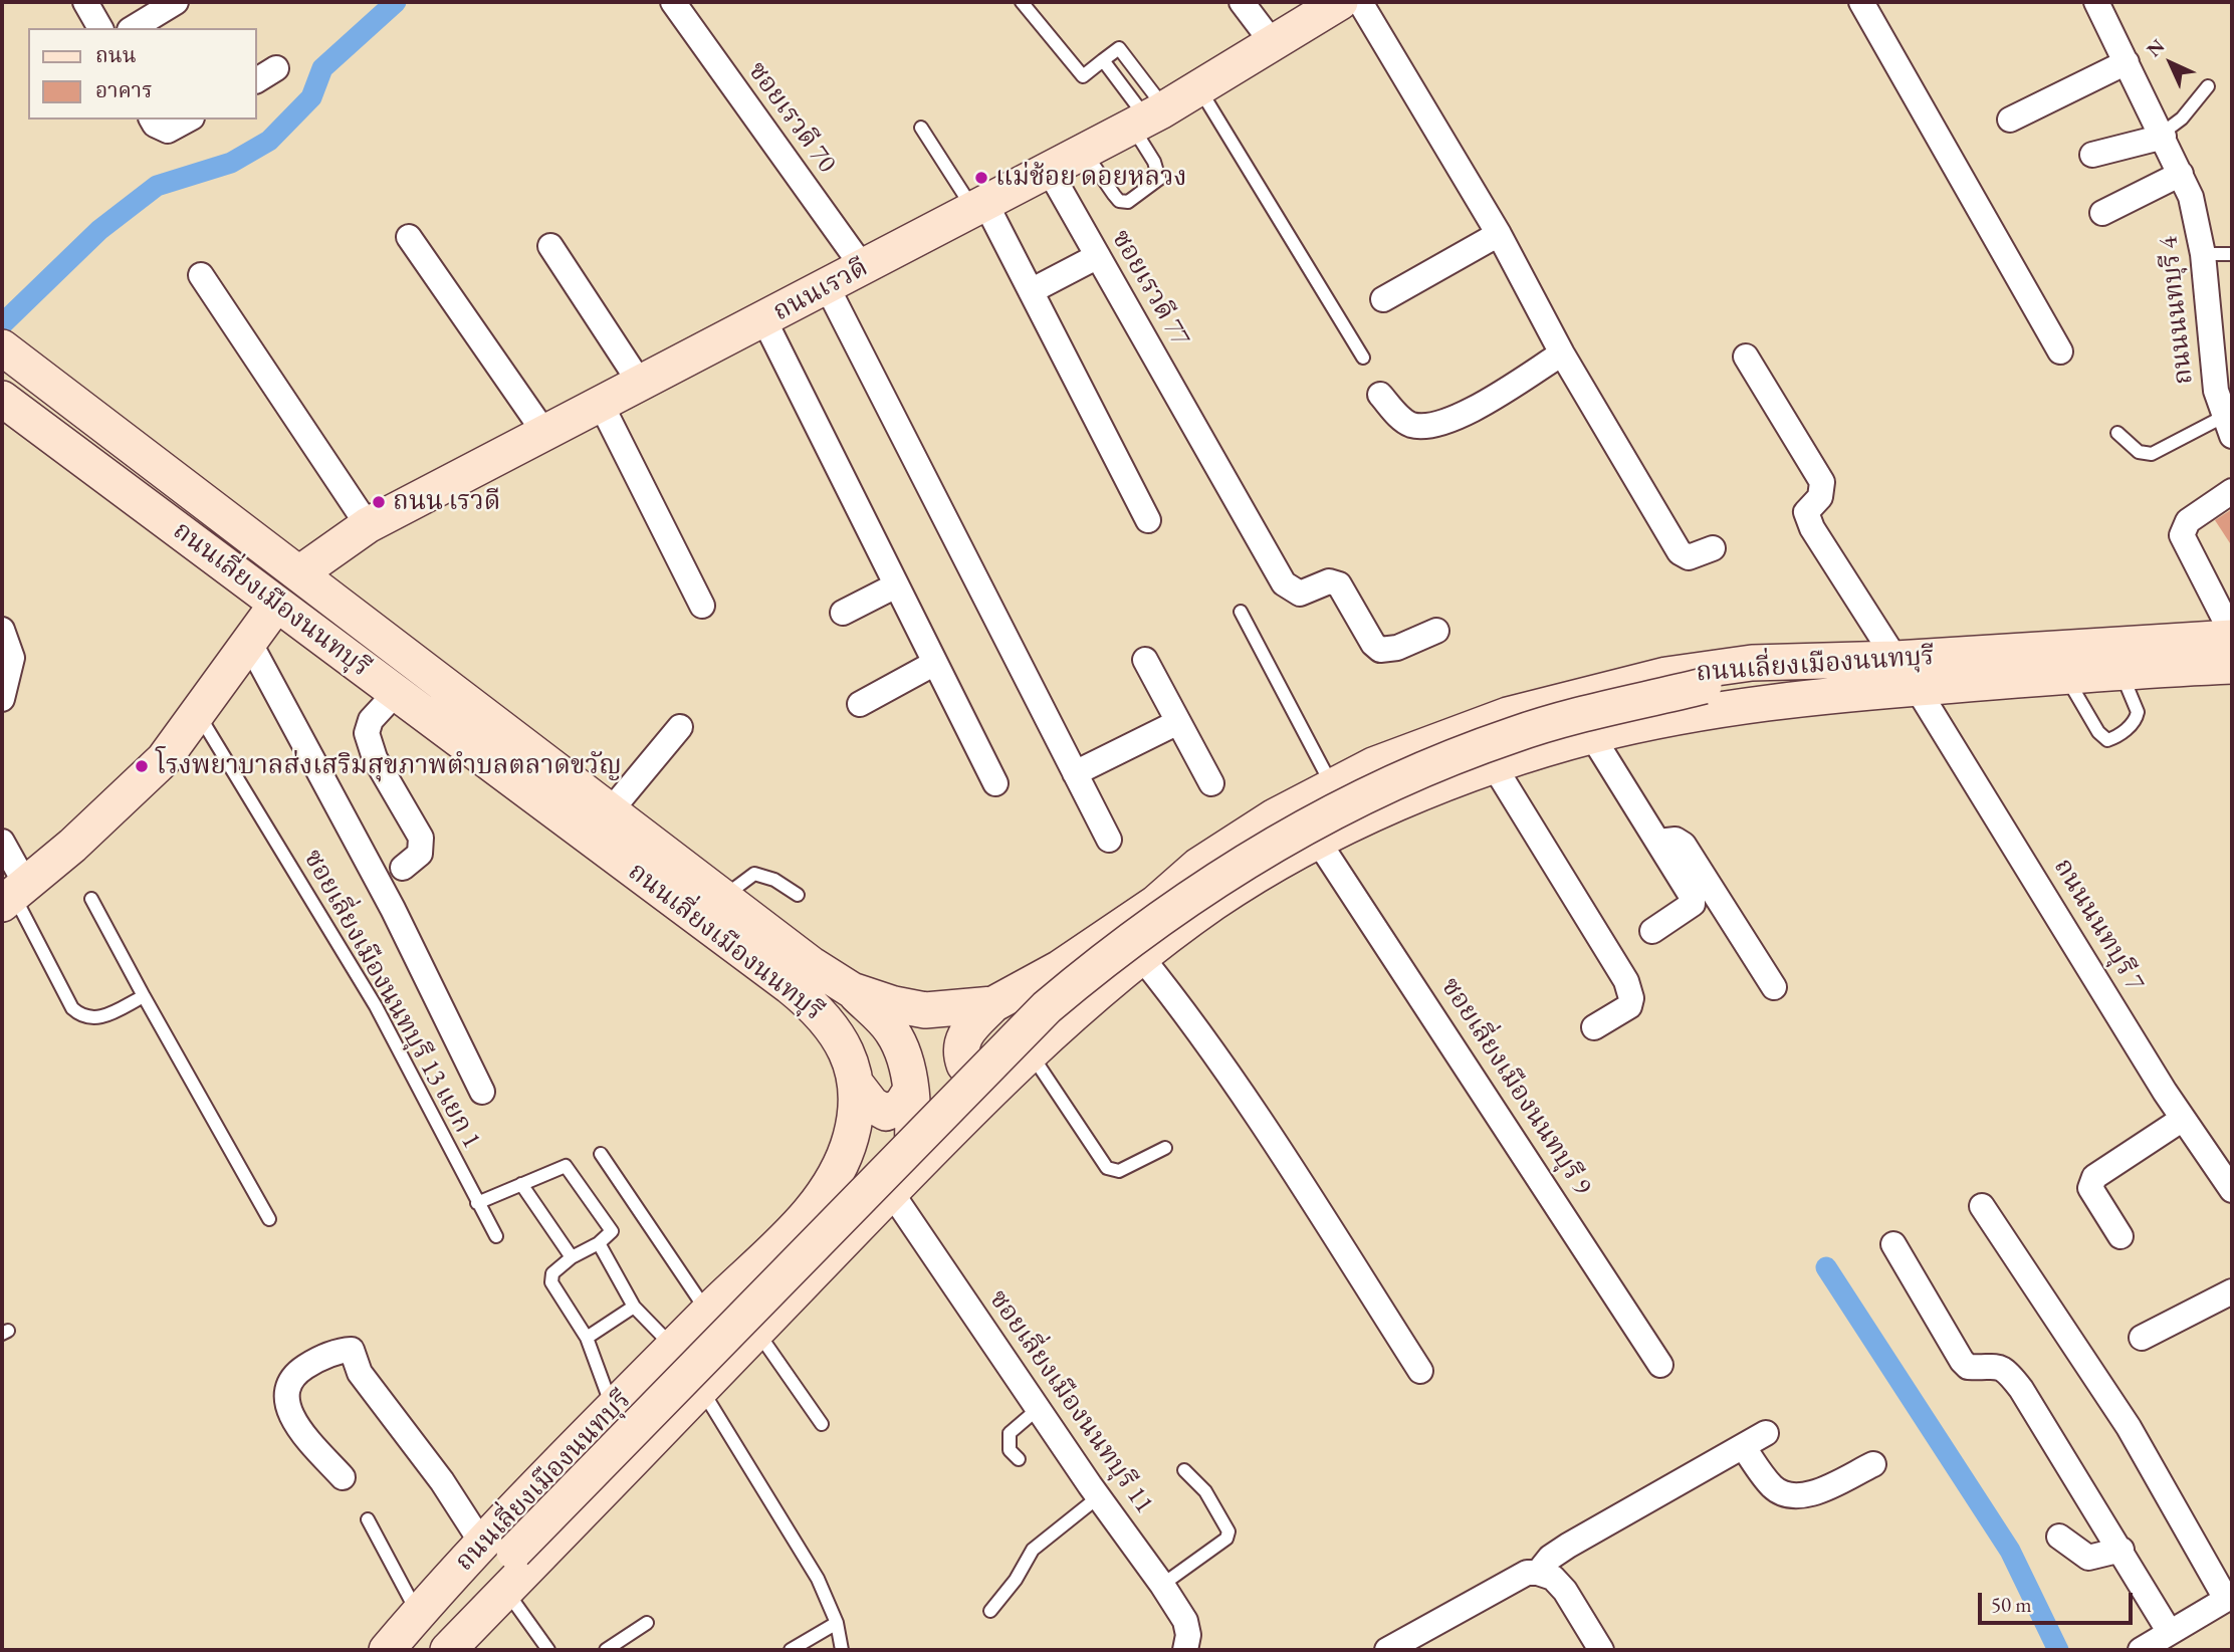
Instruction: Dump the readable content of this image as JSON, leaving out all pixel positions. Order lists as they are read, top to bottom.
{
  "streets": {
    "main road": ["ถนนเรวดี", "ถนนเลี่ยงเมืองนนทบุรี"],
    "street": [
      "ซอยเรวดี 70",
      "ซอยเรวดี 77",
      "ถนนนนทบุรี 4",
      "ถนนนนทบุรี 7",
      "ซอยเลี่ยงเมืองนนทบุรี 9",
      "ซอยเลี่ยงเมืองนนทบุรี 11"
    ],
    "lane": ["ซอยเลี่ยงเมืองนนทบุรี 13 แยก 1"]
  },
  "crossings": [
    ["ซอยเรวดี 70", "ถนนเรวดี"],
    ["ซอยเรวดี 77", "ถนนเรวดี"],
    ["ถนนเรวดี", "ถนนเลี่ยงเมืองนนทบุรี"],
    ["ถนนเลี่ยงเมืองนนทบุรี", "ถนนนนทบุรี 7"],
    ["ถนนเลี่ยงเมืองนนทบุรี", "ซอยเลี่ยงเมืองนนทบุรี 9"],
    ["ถนนเลี่ยงเมืองนนทบุรี", "ซอยเลี่ยงเมืองนนทบุรี 11"]
  ],
  "places": ["แม่ช้อย ดอยหลวง", "ถนน เรวดี", "โรงพยาบาลส่งเสริมสุขภาพตำบลตลาดขวัญ"],
  "legend": ["ถนน", "อาคาร"],
  "scale_bar": "50 m",
  "north": "top left"
}
